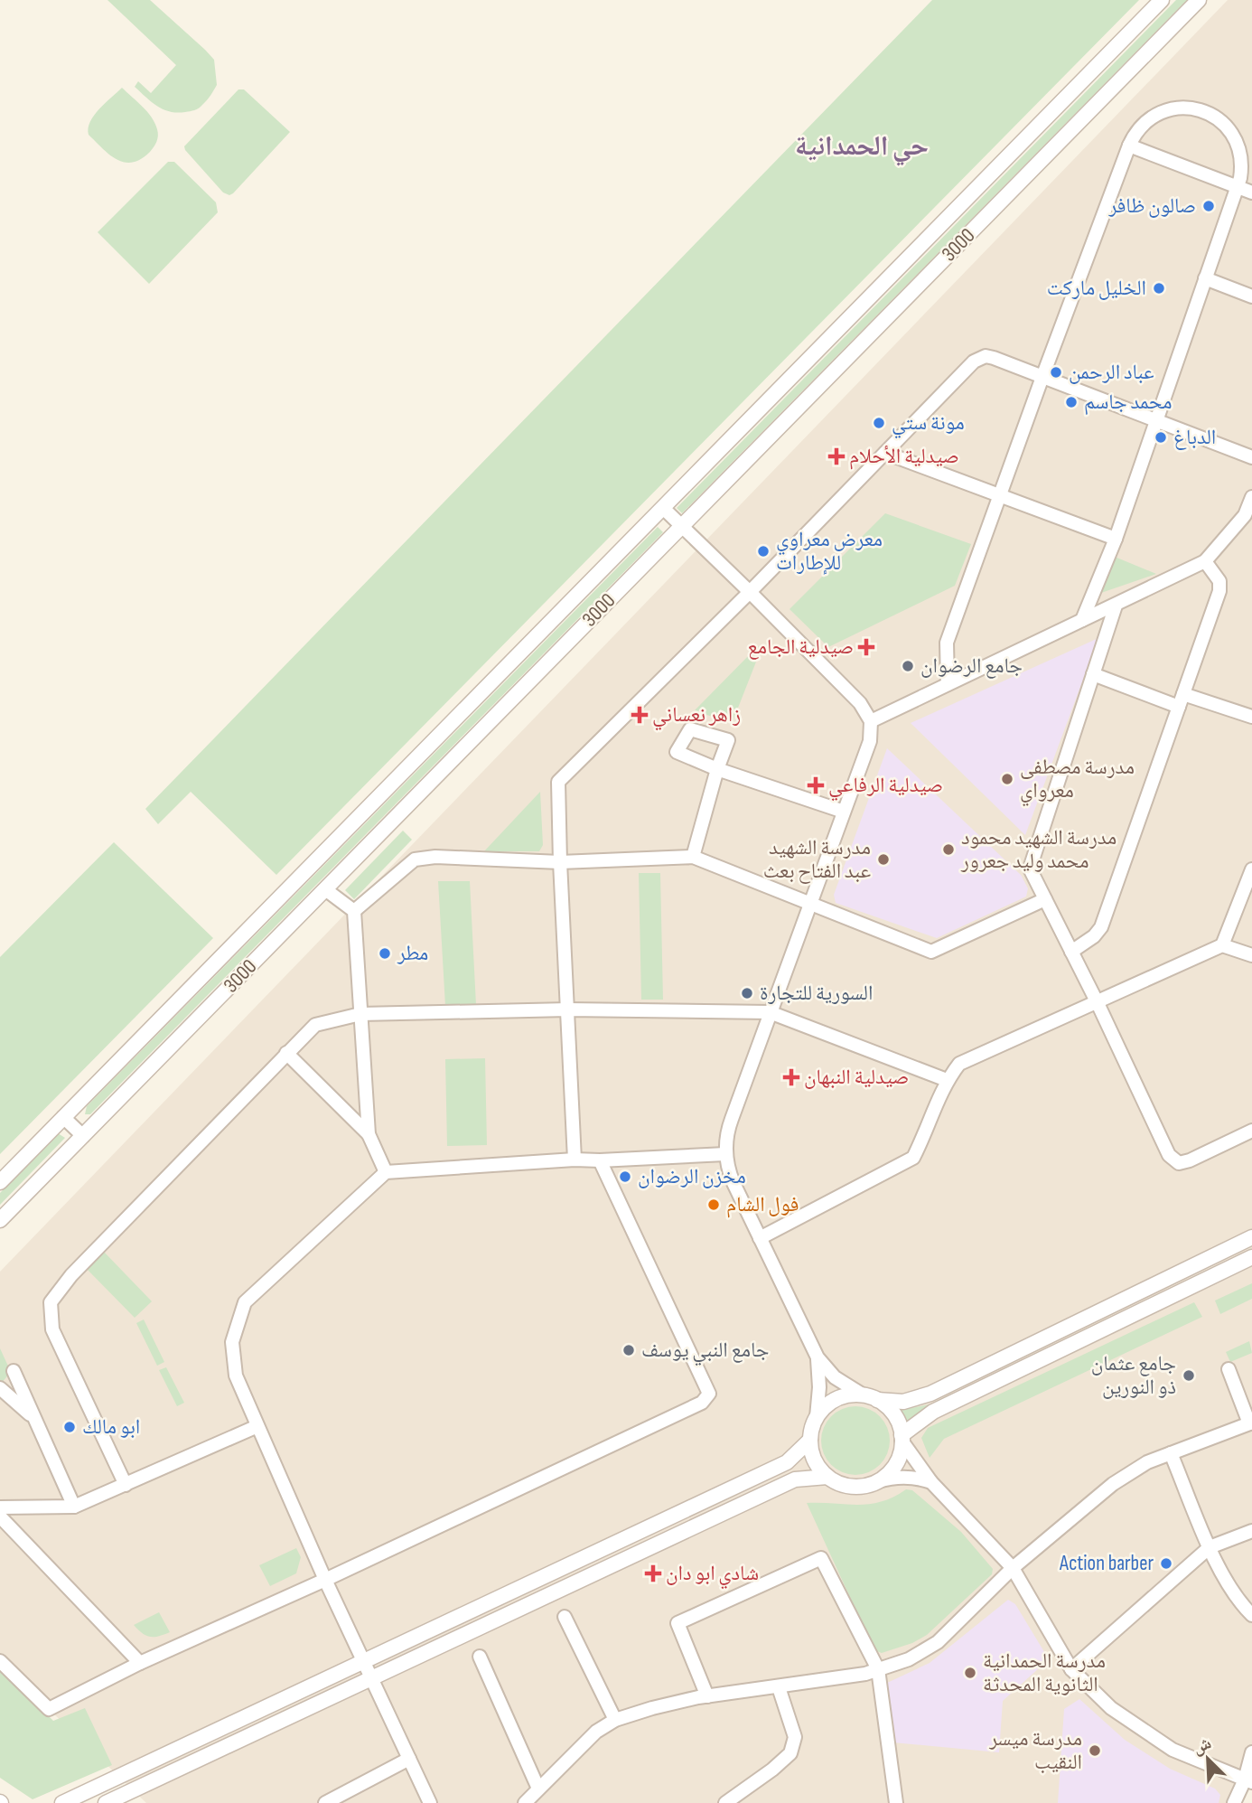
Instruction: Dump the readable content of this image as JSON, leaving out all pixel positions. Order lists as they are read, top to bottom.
{
  "streets": {
    "street": ["3000"]
  },
  "districts": ["حي الحمدانية"],
  "places": {
    "other": [
      "صالون ظافر",
      "الخليل ماركت",
      "عباد الرحمن",
      "محمد جاسم",
      "مونة ستي",
      "الدباغ",
      "معرض معراوي للإطارات",
      "جامع الرضوان",
      "مدرسة مصطفى معرواي",
      "مدرسة الشهيد محمود محمد وليد جعرور",
      "مدرسة الشهيد عبد الفتاح بعث",
      "مطر",
      "السورية للتجارة",
      "مخزن الرضوان",
      "فول الشام",
      "جامع النبي يوسف",
      "جامع عثمان ذو النورين",
      "ابو مالك",
      "Action barber",
      "مدرسة الحمدانية الثانوية المحدثة",
      "مدرسة ميسر النقيب"
    ],
    "health": [
      "صيدلية الأحلام",
      "صيدلية الجامع",
      "زاهر نعساني",
      "صيدلية الرفاعي",
      "صيدلية النبهان",
      "شادي ابو دان"
    ]
  },
  "north": "top left"
}
